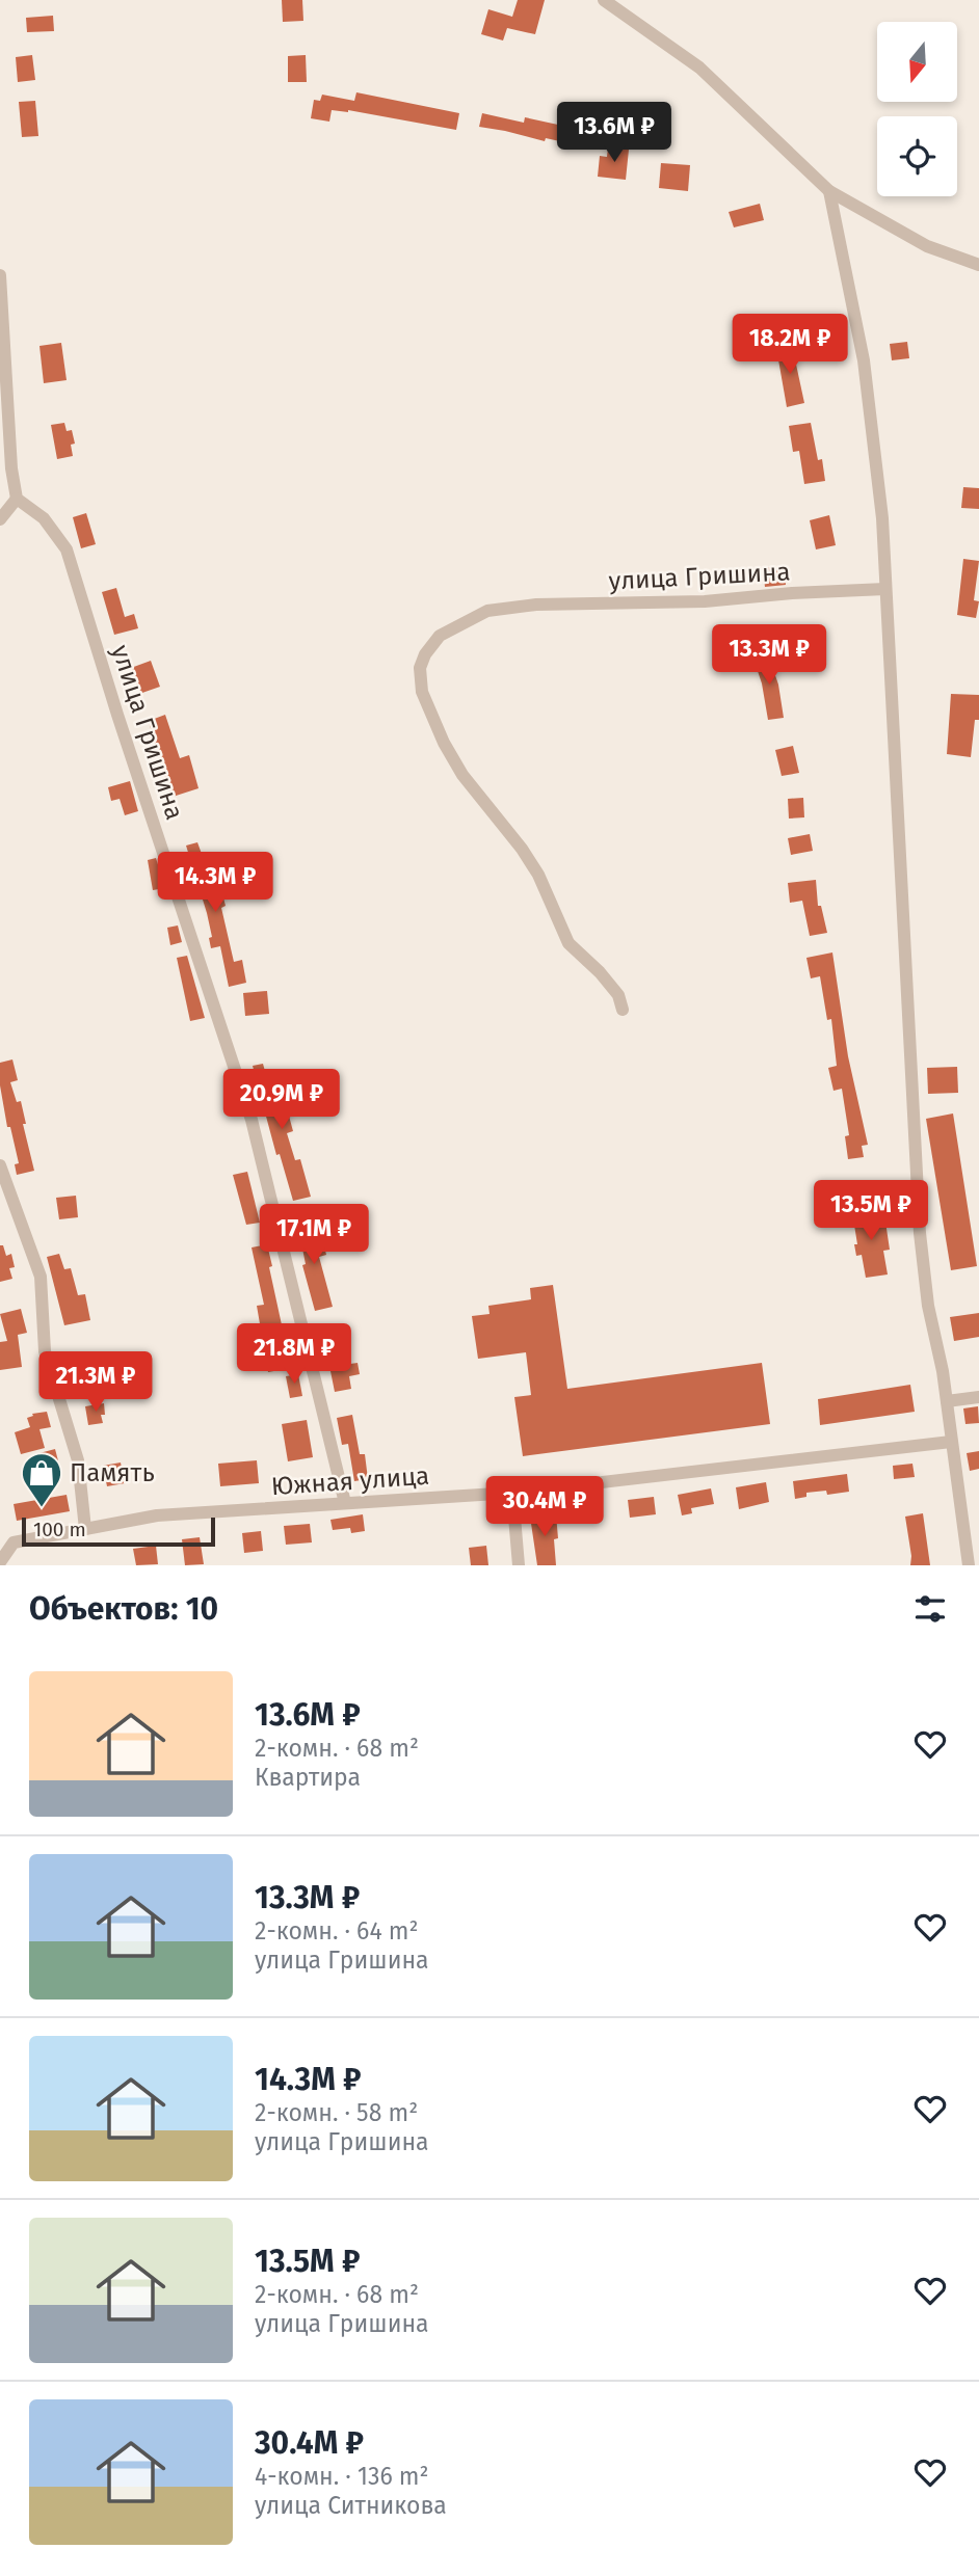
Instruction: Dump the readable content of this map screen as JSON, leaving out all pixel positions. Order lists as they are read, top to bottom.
{
  "streets": {
    "street": ["улица Гришина", "Южная улица"]
  },
  "crossings": [
    ["улица Гришина", "Южная улица"]
  ],
  "places": {
    "shop": ["Память"]
  },
  "scale_bar": "100 m",
  "north": "bottom",
  "page": {
    "price": [
      "13.6M ₽",
      "18.2M ₽",
      "13.3M ₽",
      "14.3M ₽",
      "20.9M ₽",
      "13.5M ₽",
      "17.1M ₽",
      "21.8M ₽",
      "21.3M ₽",
      "30.4M ₽"
    ],
    "scale": "100 m",
    "heading": "Объектов: 10",
    "list": [
      {
        "name": "13.6M ₽",
        "note": "2-комн. · 68 m² · Квартира"
      },
      {
        "name": "13.3M ₽",
        "note": "2-комн. · 64 m² · улица Гришина"
      },
      {
        "name": "14.3M ₽",
        "note": "2-комн. · 58 m² · улица Гришина"
      },
      {
        "name": "13.5M ₽",
        "note": "2-комн. · 68 m² · улица Гришина"
      },
      {
        "name": "30.4M ₽",
        "note": "4-комн. · 136 m² · улица Ситникова"
      }
    ]
  }
}
